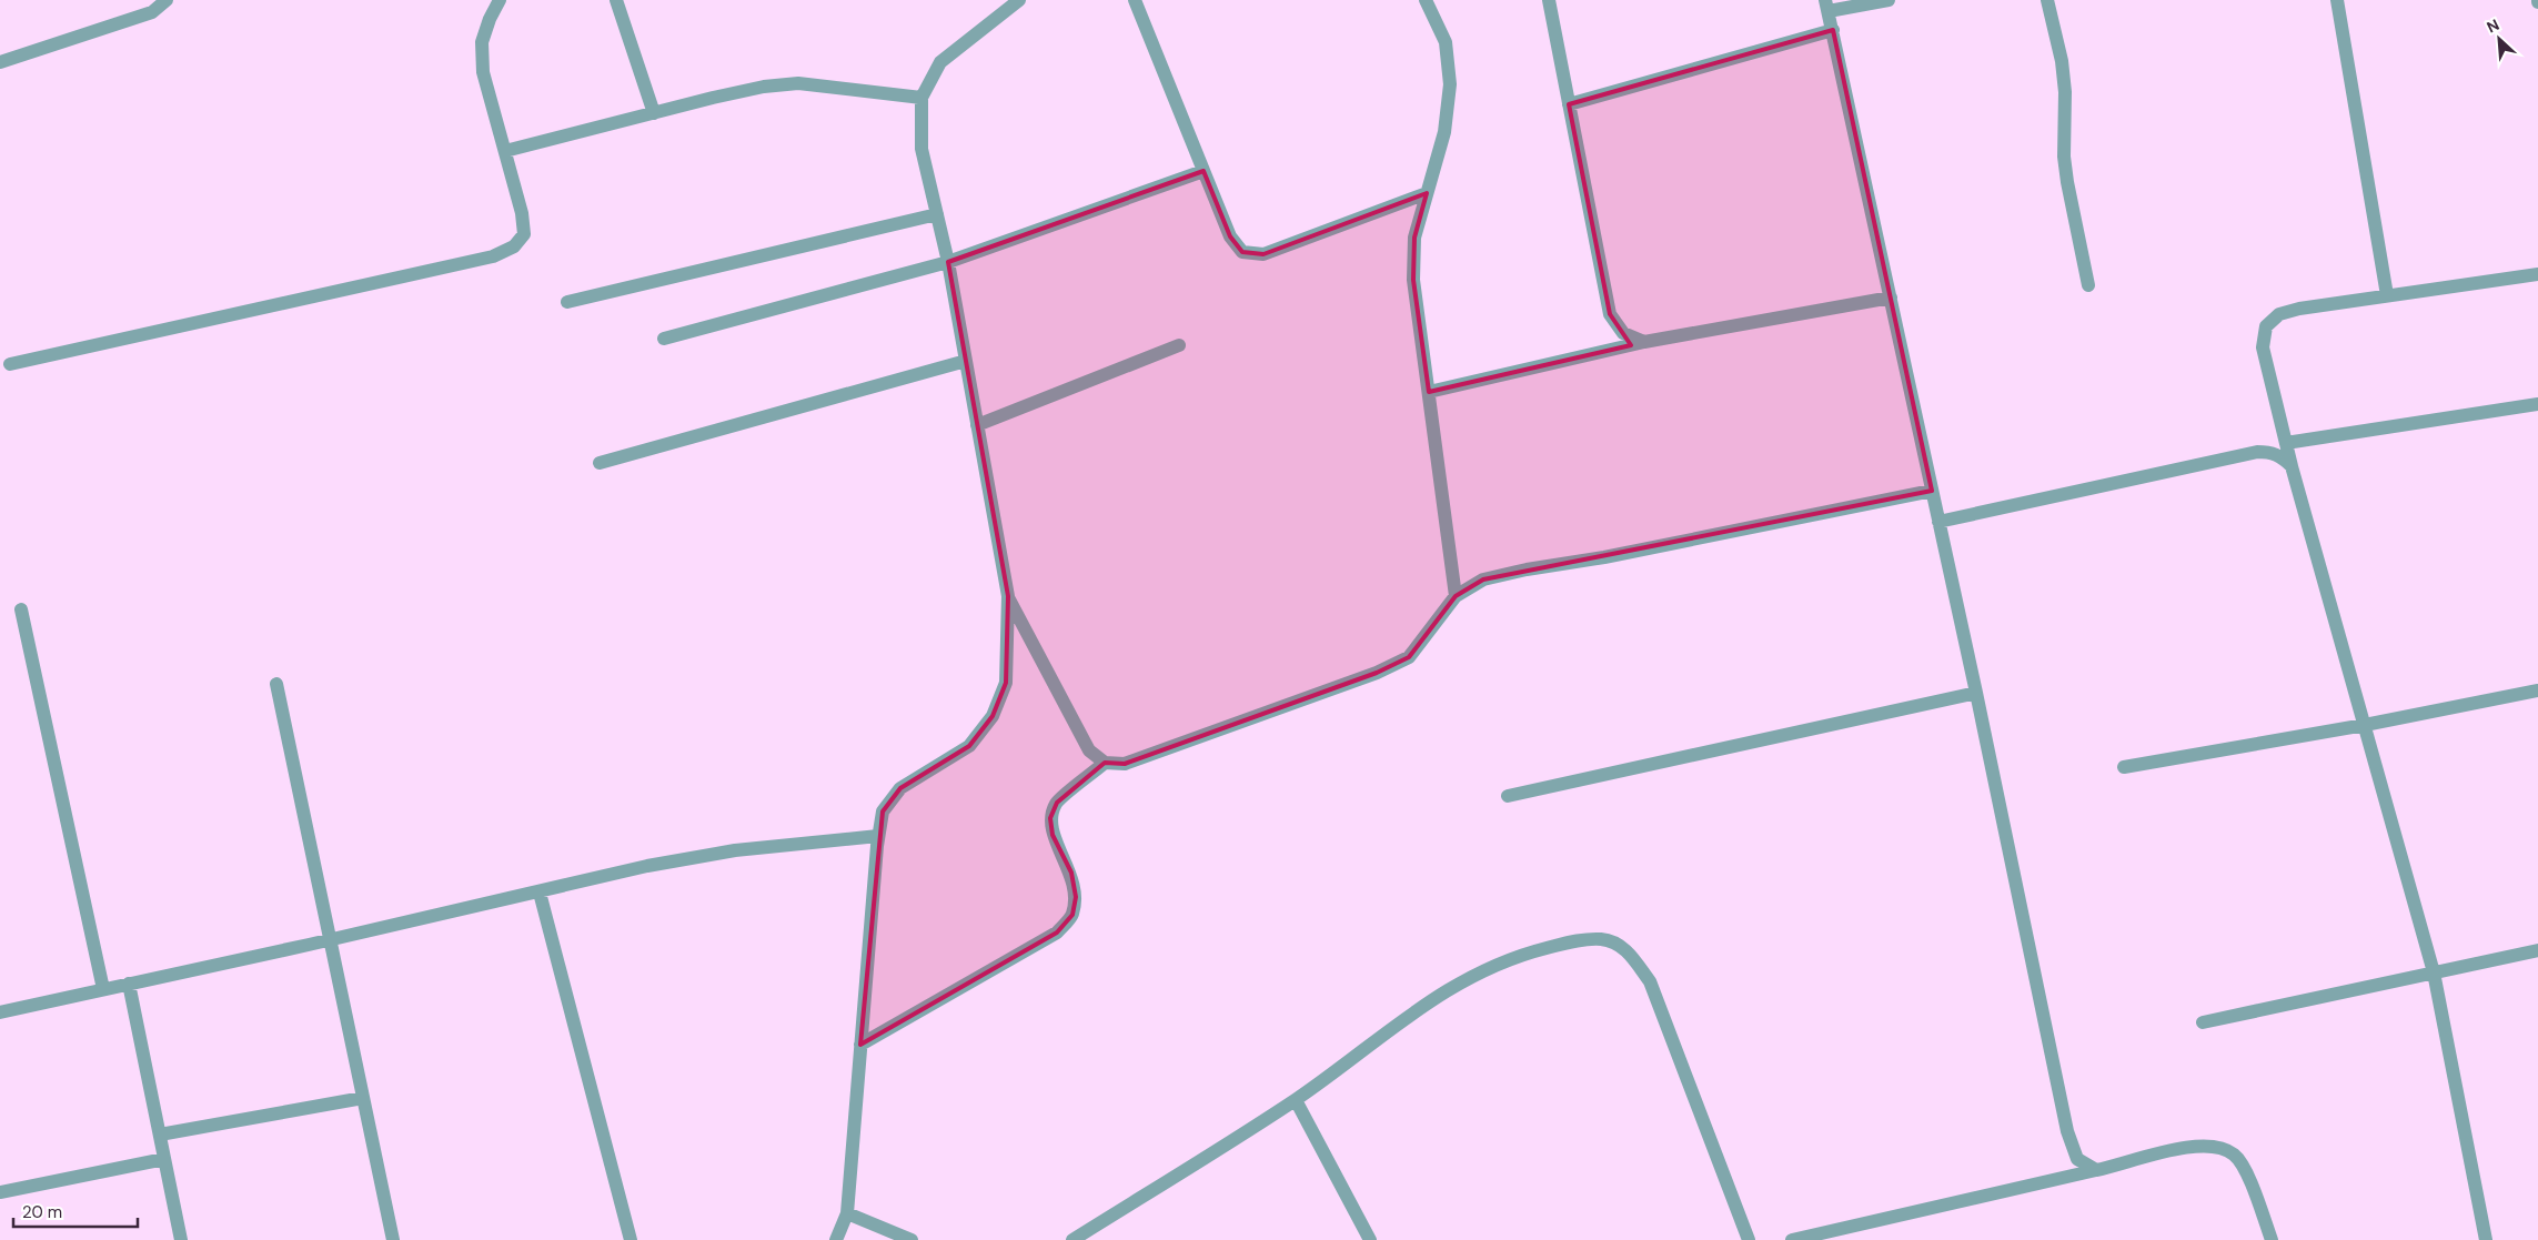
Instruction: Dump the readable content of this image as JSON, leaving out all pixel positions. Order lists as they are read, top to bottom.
{
  "scale_bar": "20 m",
  "north": "top left"
}
